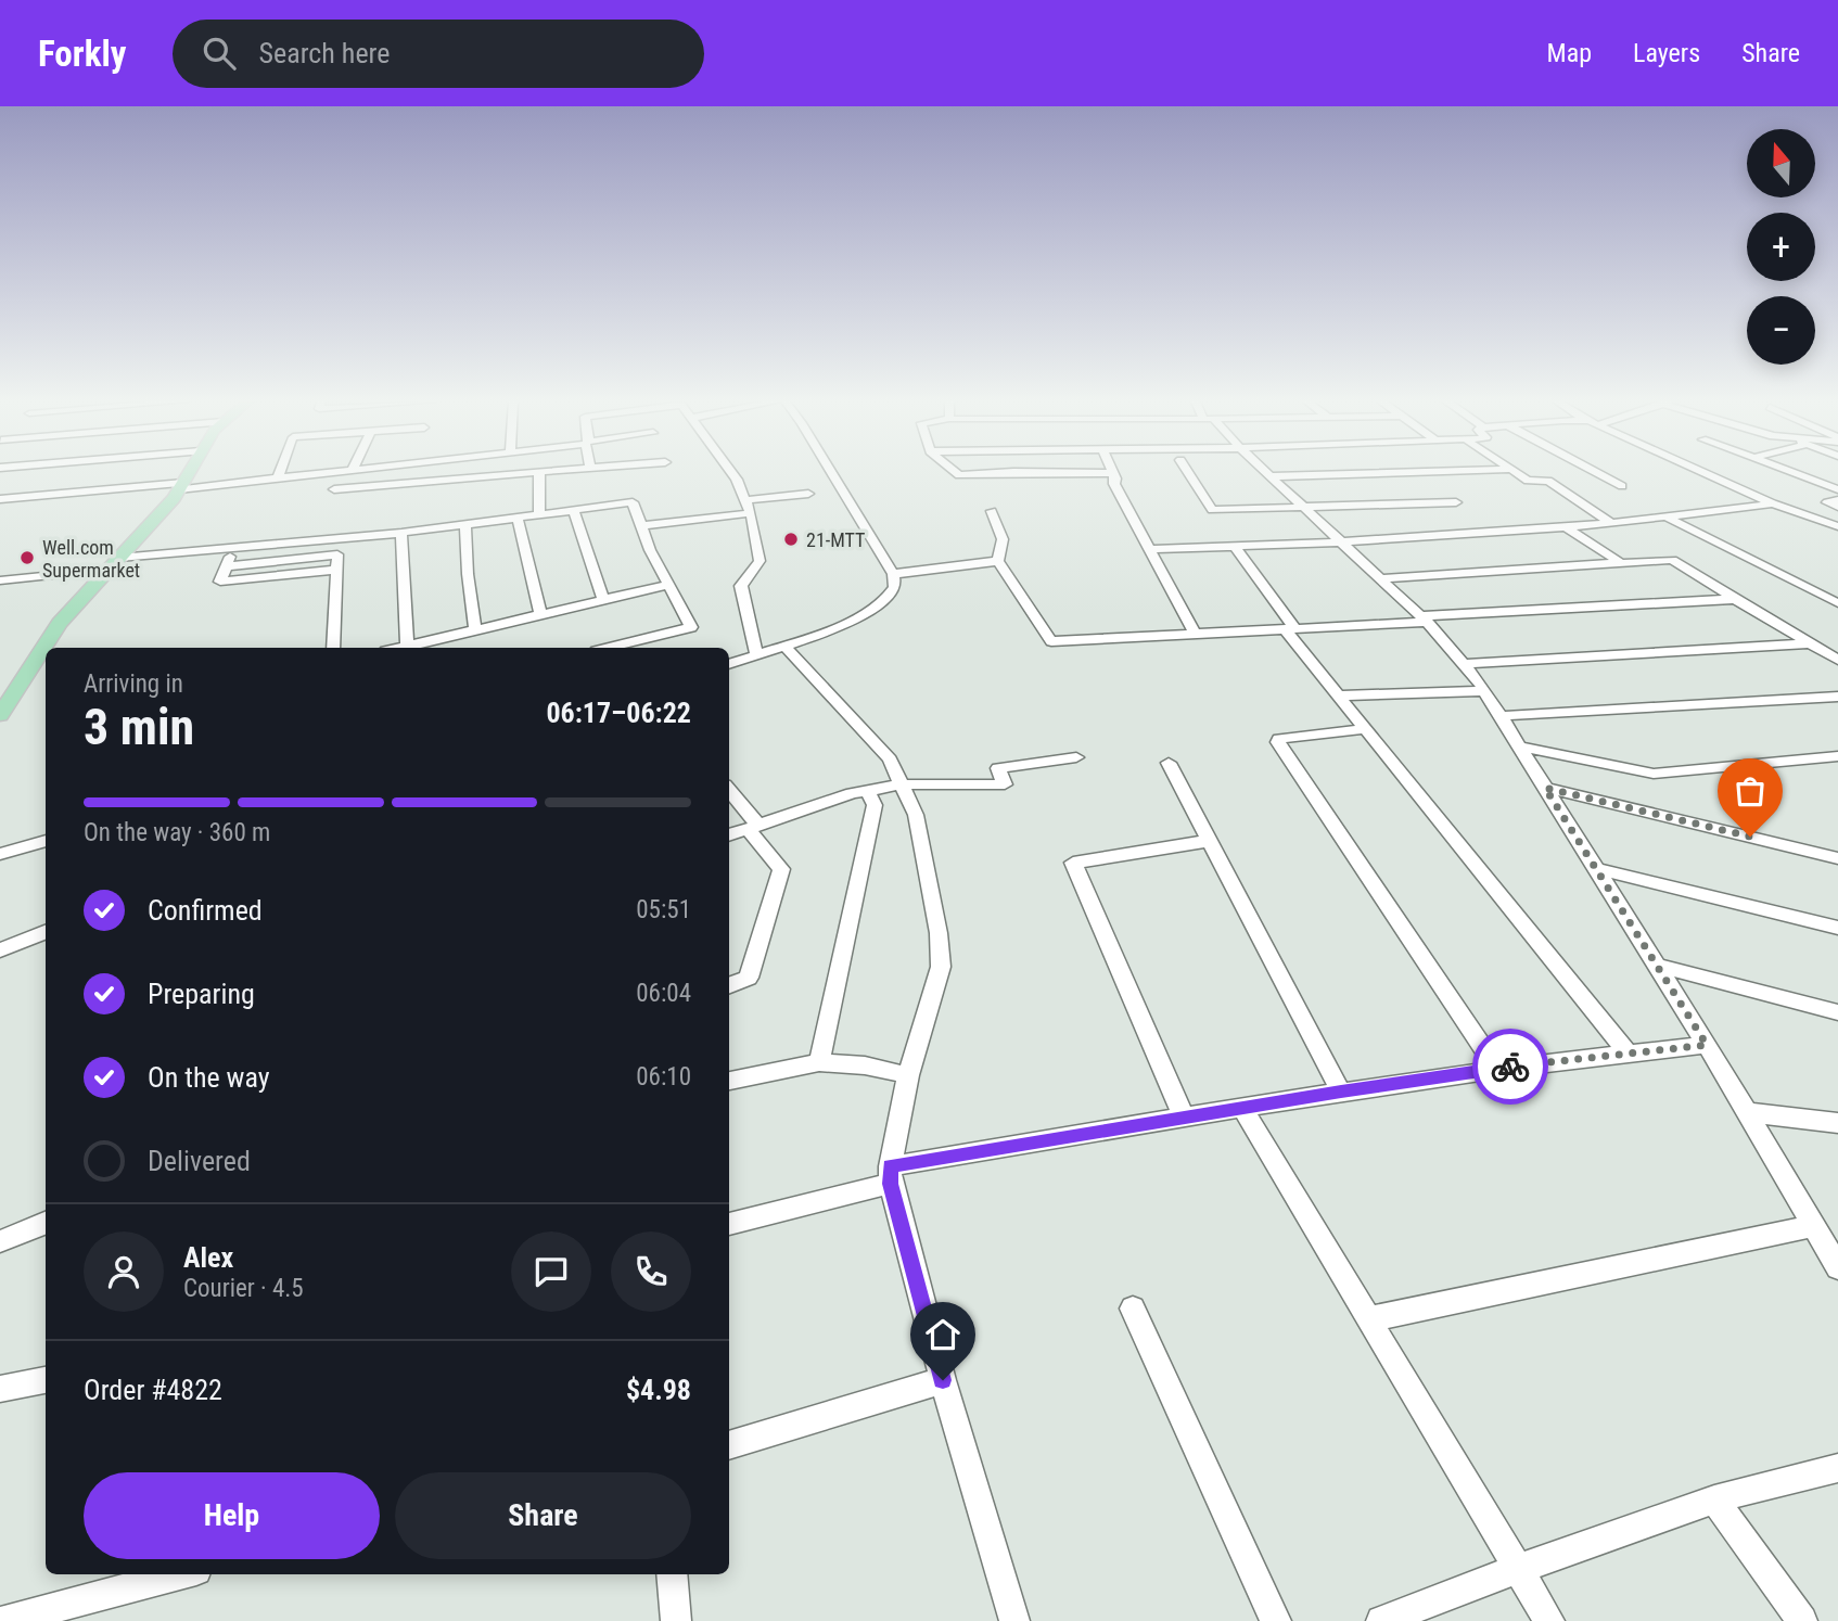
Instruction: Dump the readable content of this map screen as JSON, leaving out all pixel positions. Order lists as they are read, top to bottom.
{
  "places": ["21-MTT", "Well.com Supermarket"],
  "north": "top",
  "page": {
    "header": "Forkly",
    "search": "Search here",
    "nav": ["Map", "Layers", "Share"],
    "map_buttons": ["+", "−"],
    "heading": ["3 min", "Arriving in", "06:17–06:22"],
    "panel": [
      "Alex",
      "Courier · 4.5",
      "Order #4822",
      "$4.98"
    ],
    "bar": "On the way · 360 m",
    "list": [
      ["Confirmed", "05:51"],
      ["Preparing", "06:04"],
      ["On the way", "06:10"],
      "Delivered"
    ],
    "buttons": ["Help", "Share"]
  }
}
